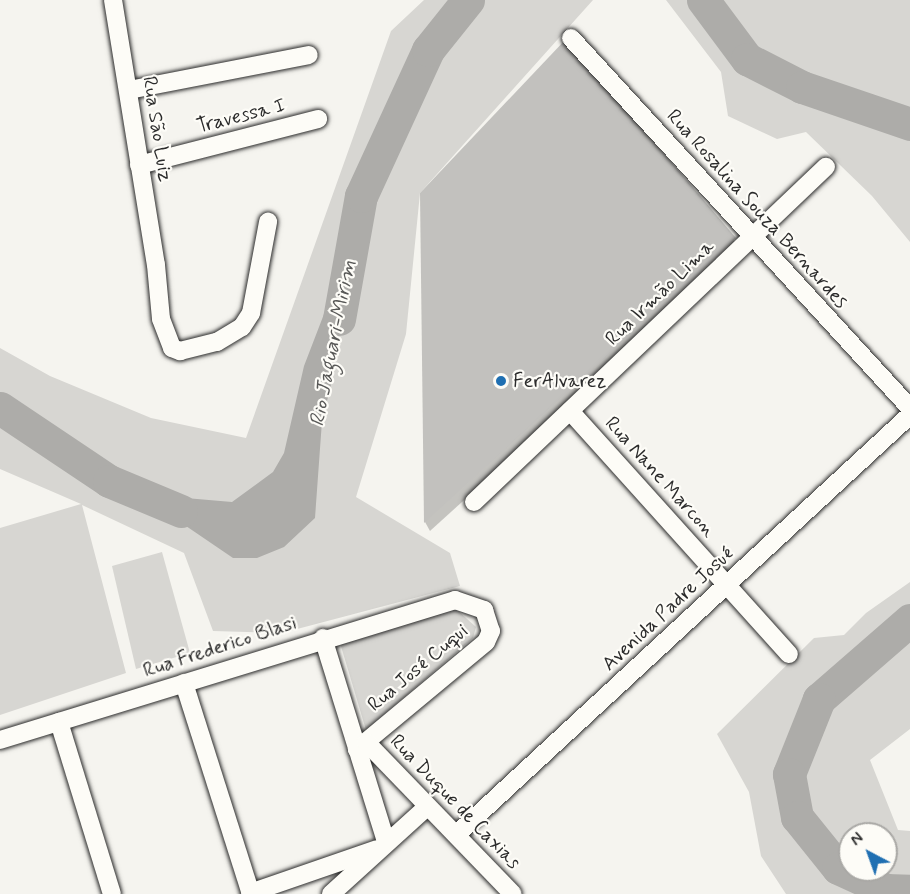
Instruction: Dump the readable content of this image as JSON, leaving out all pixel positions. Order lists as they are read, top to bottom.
{
  "streets": {
    "street": [
      "Travessa I",
      "Rua São Luiz",
      "Rua Rosalina Souza Bernardes",
      "Rua Irmão Lima",
      "Rua Nane Marcon",
      "Avenida Padre Josué",
      "Rua Frederico Blasi",
      "Rua José Cuqui",
      "Rua Duque de Caxias"
    ]
  },
  "crossings": [
    ["Travessa I", "Rua São Luiz"],
    ["Rua Rosalina Souza Bernardes", "Rua Irmão Lima"],
    ["Rua Irmão Lima", "Rua Nane Marcon"],
    ["Rua Nane Marcon", "Avenida Padre Josué"],
    ["Avenida Padre Josué", "Rua Duque de Caxias"],
    ["Rua Frederico Blasi", "Rua José Cuqui"],
    ["Rua José Cuqui", "Rua Duque de Caxias"]
  ],
  "water": ["Rio Jaguari-Mirim"],
  "places": ["FerAlvarez"],
  "north": "top left"
}
